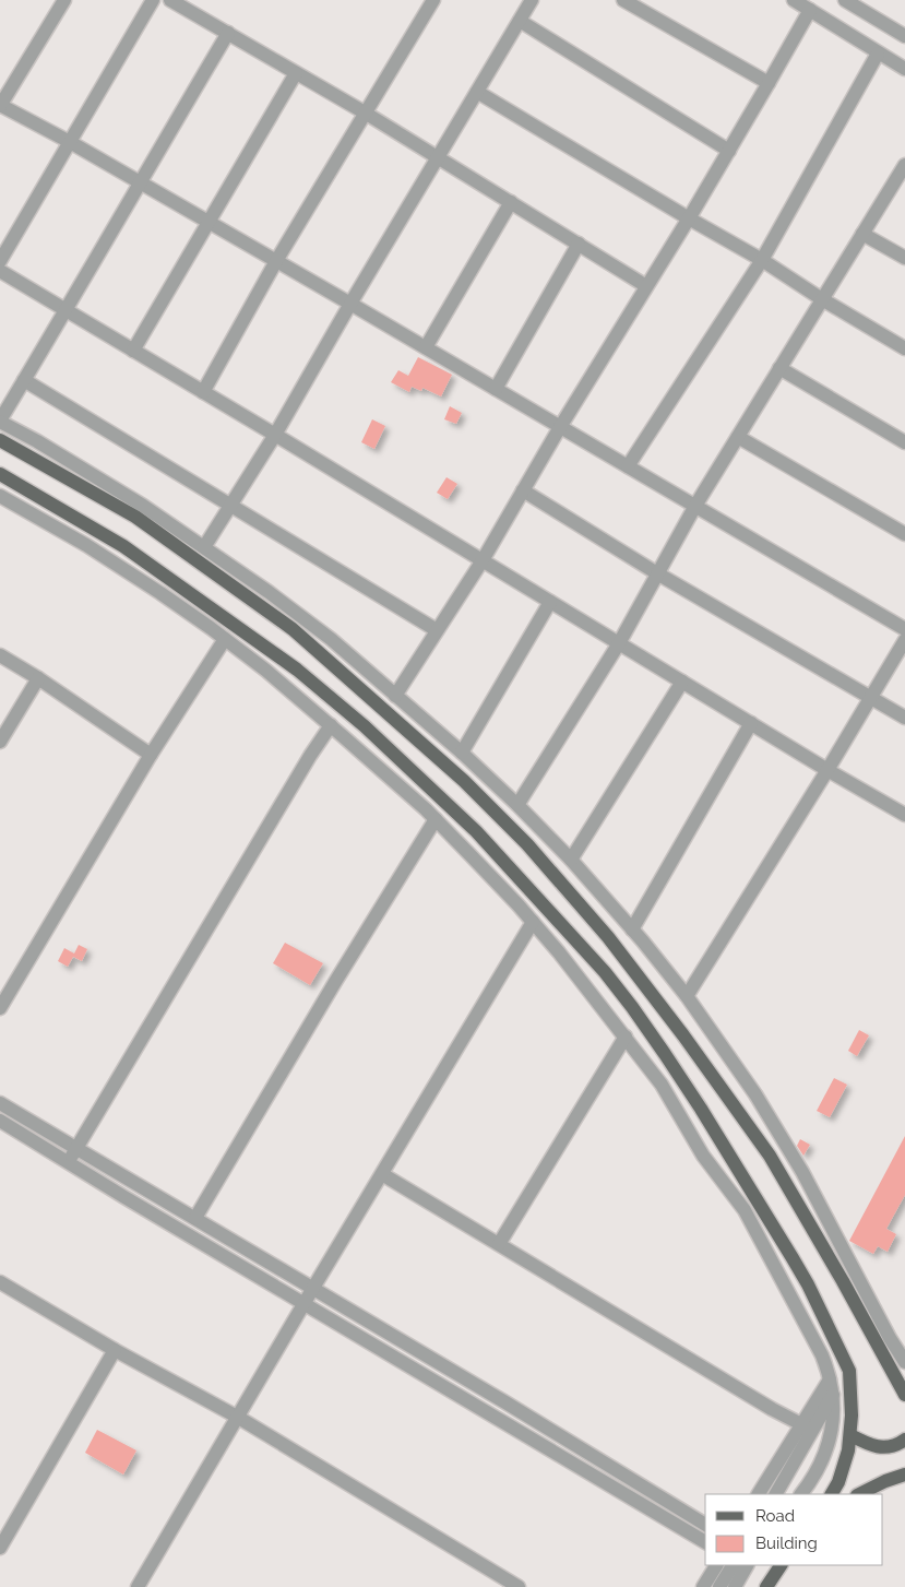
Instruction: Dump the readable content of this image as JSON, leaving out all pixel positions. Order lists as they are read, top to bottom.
{
  "legend": ["Road", "Building"]
}
